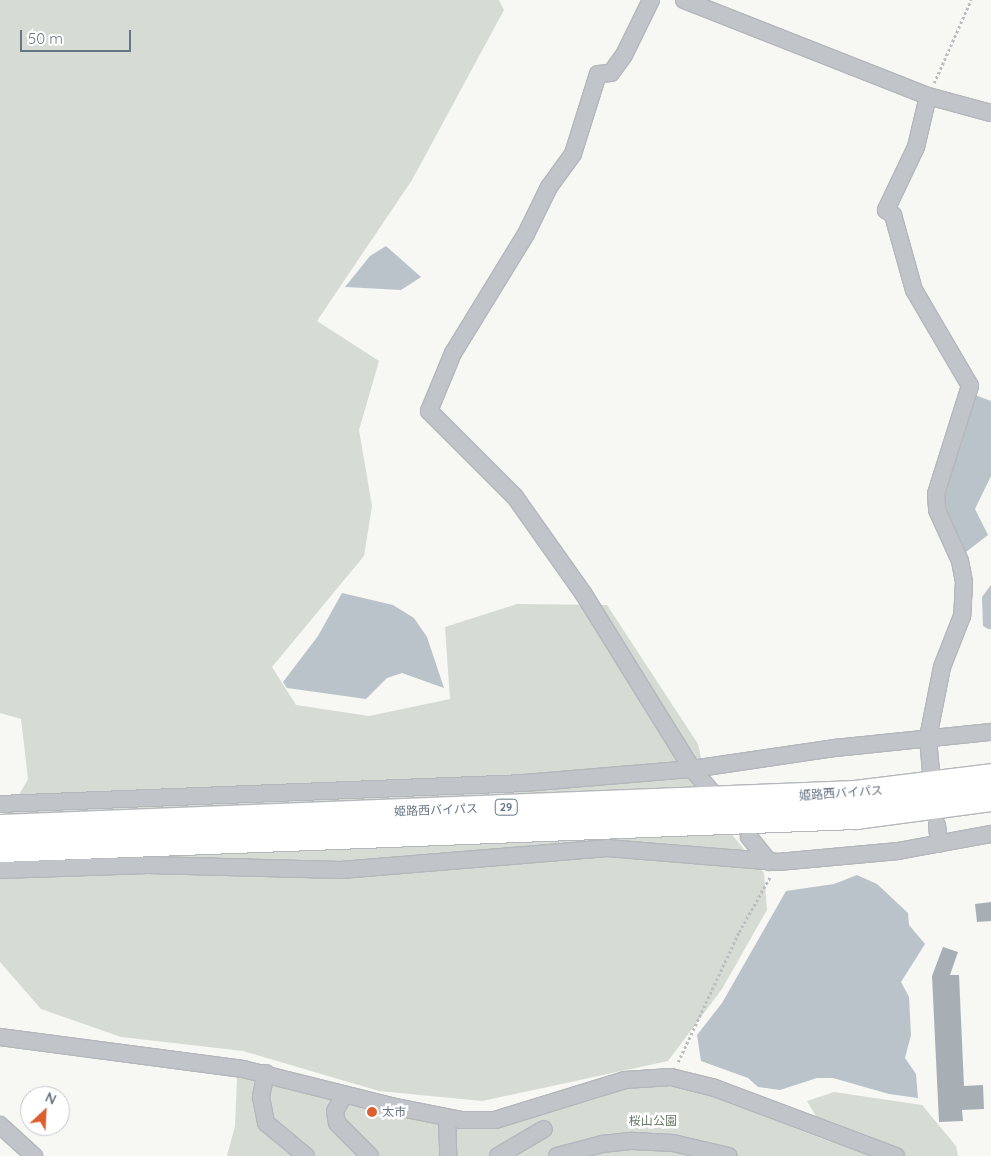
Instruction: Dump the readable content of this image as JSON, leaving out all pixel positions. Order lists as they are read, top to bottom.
{
  "streets": {
    "highway": ["姫路西バイパス", "29"]
  },
  "parks": ["桜山公園"],
  "places": ["太市"],
  "scale_bar": "50 m",
  "north": "top right"
}
